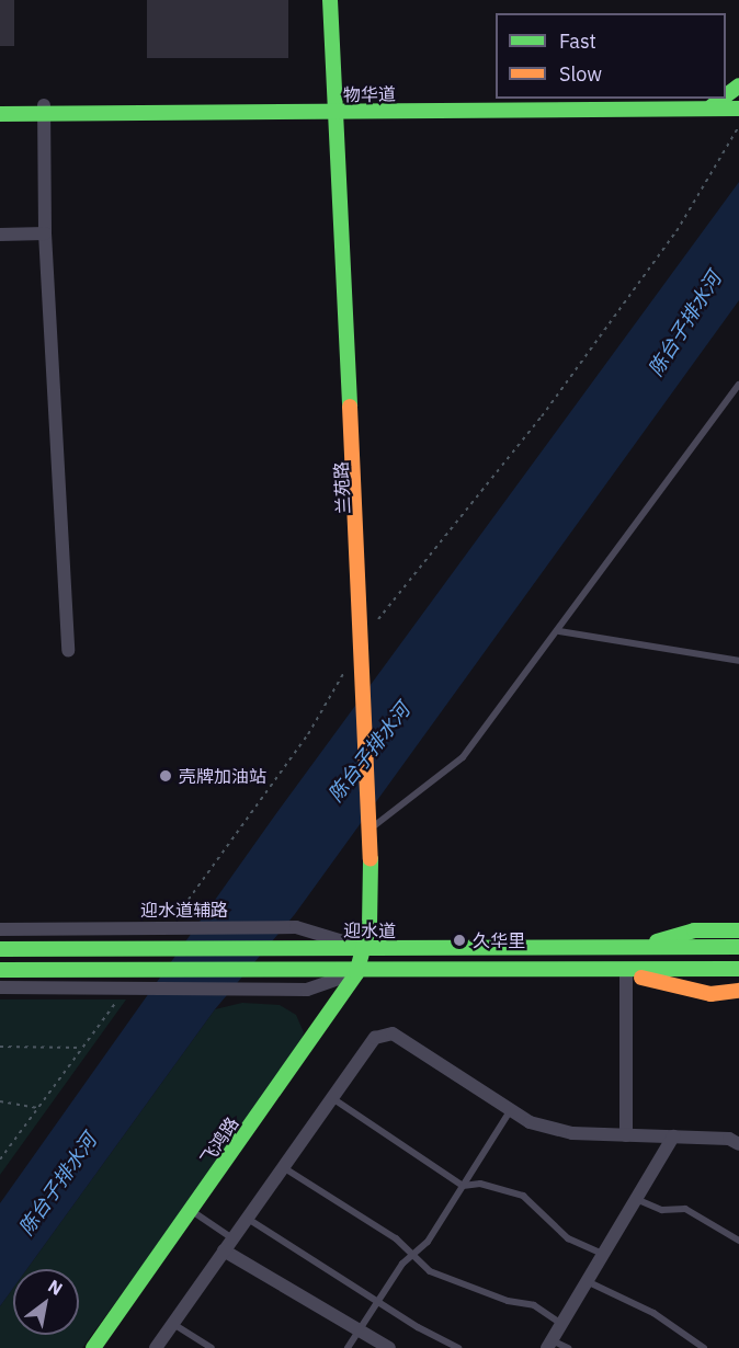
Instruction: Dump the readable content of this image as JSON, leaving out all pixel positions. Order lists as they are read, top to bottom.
{
  "streets": {
    "street": [
      "物华道",
      "兰苑路",
      "迎水道辅路",
      "迎水道",
      "飞鸿路"
    ]
  },
  "crossings": [
    ["物华道", "兰苑路"],
    ["兰苑路", "迎水道辅路"],
    ["兰苑路", "迎水道"],
    ["兰苑路", "飞鸿路"],
    ["迎水道辅路", "迎水道"]
  ],
  "water": ["陈台子排水河"],
  "places": ["壳牌加油站", "久华里"],
  "legend": ["Fast", "Slow"],
  "north": "top right"
}
